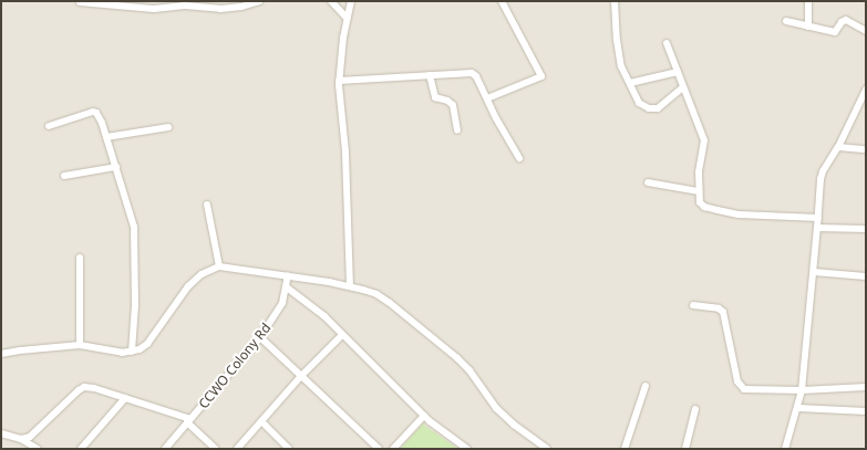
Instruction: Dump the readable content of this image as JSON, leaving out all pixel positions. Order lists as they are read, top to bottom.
{
  "streets": {
    "street": ["CCWO Colony Rd"]
  }
}
